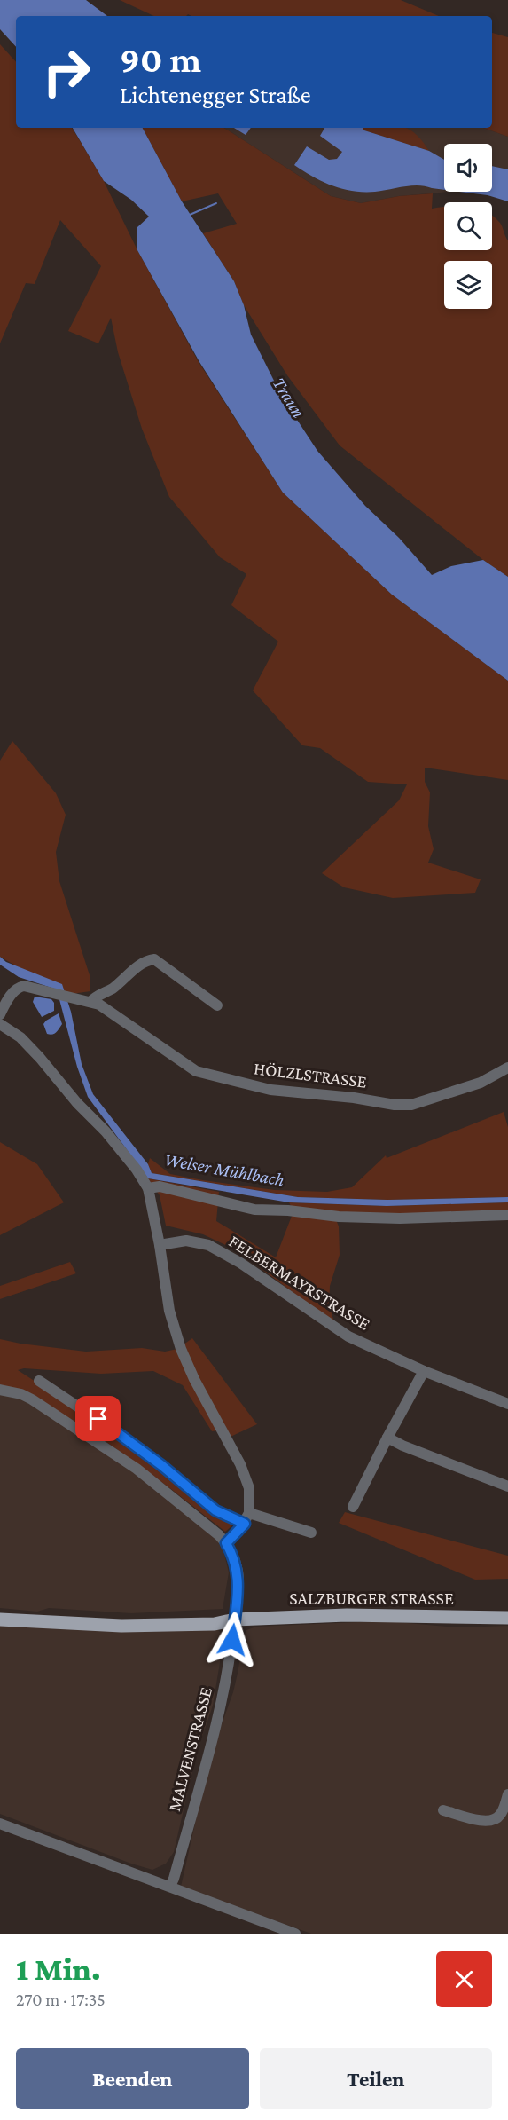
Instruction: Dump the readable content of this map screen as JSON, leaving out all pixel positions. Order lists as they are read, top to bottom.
{
  "streets": {
    "main road": ["SALZBURGER STRASSE"],
    "street": ["HÖLZLSTRASSE", "FELBERMAYRSTRASSE", "MALVENSTRASSE"]
  },
  "crossings": [
    ["SALZBURGER STRASSE", "MALVENSTRASSE"]
  ],
  "water": ["Traun", "Welser Mühlbach"],
  "page": {
    "turn": ["90 m", "Lichtenegger Straße"],
    "heading": ["1 Min.", "270 m · 17:35"],
    "buttons": ["Beenden", "Teilen"]
  }
}
